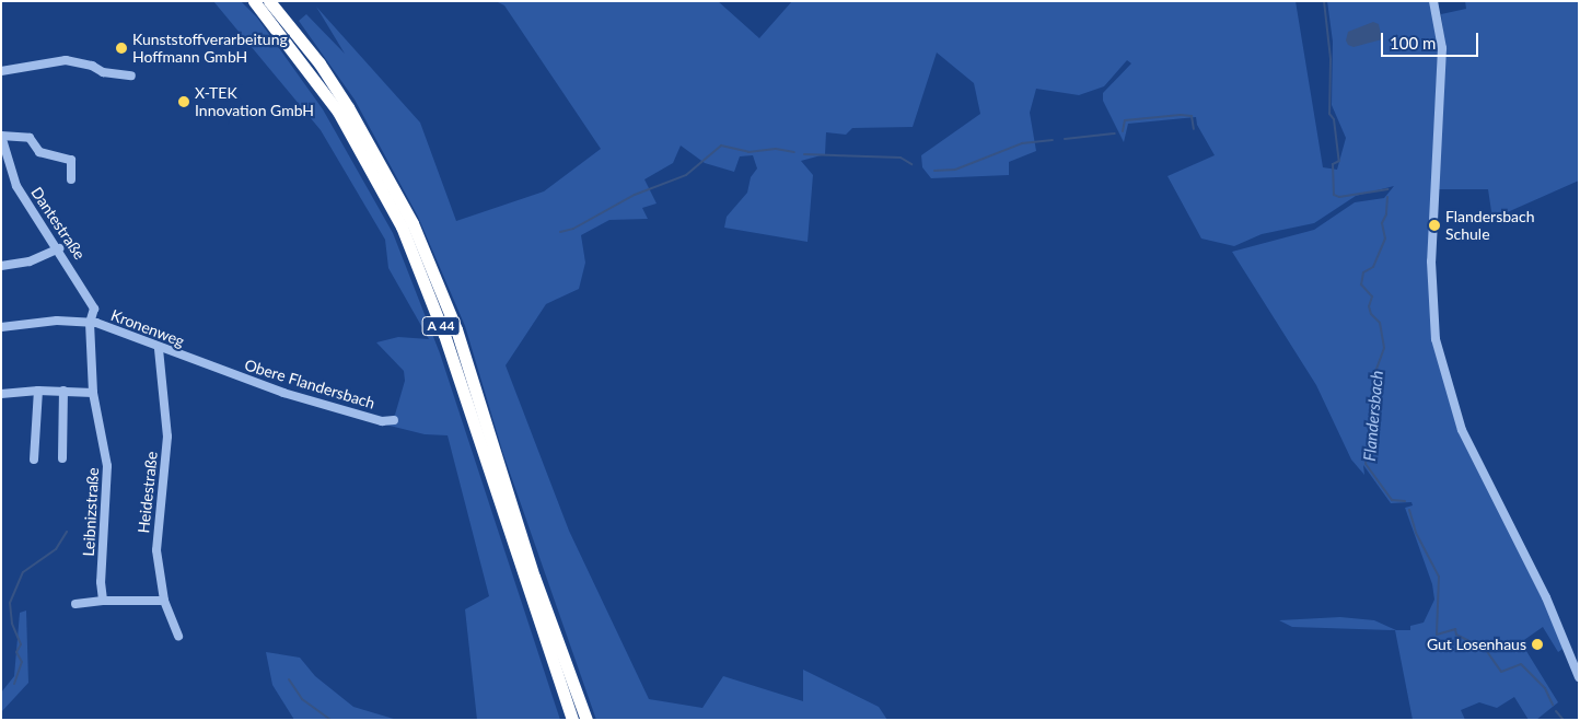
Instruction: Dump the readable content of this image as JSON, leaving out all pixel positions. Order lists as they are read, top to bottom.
{
  "streets": {
    "highway": ["A 44"],
    "street": [
      "Dantestraße",
      "Kronenweg",
      "Obere Flandersbach",
      "Heidestraße",
      "Leibnizstraße"
    ]
  },
  "crossings": [
    ["Dantestraße", "Kronenweg"],
    ["Dantestraße", "Leibnizstraße"],
    ["Kronenweg", "Obere Flandersbach"],
    ["Kronenweg", "Heidestraße"]
  ],
  "water": ["Flandersbach"],
  "places": [
    "Kunststoffverarbeitung Hoffmann GmbH",
    "X-TEK Innovation GmbH",
    "Flandersbach Schule",
    "Gut Losenhaus"
  ],
  "scale_bar": "100 m"
}
